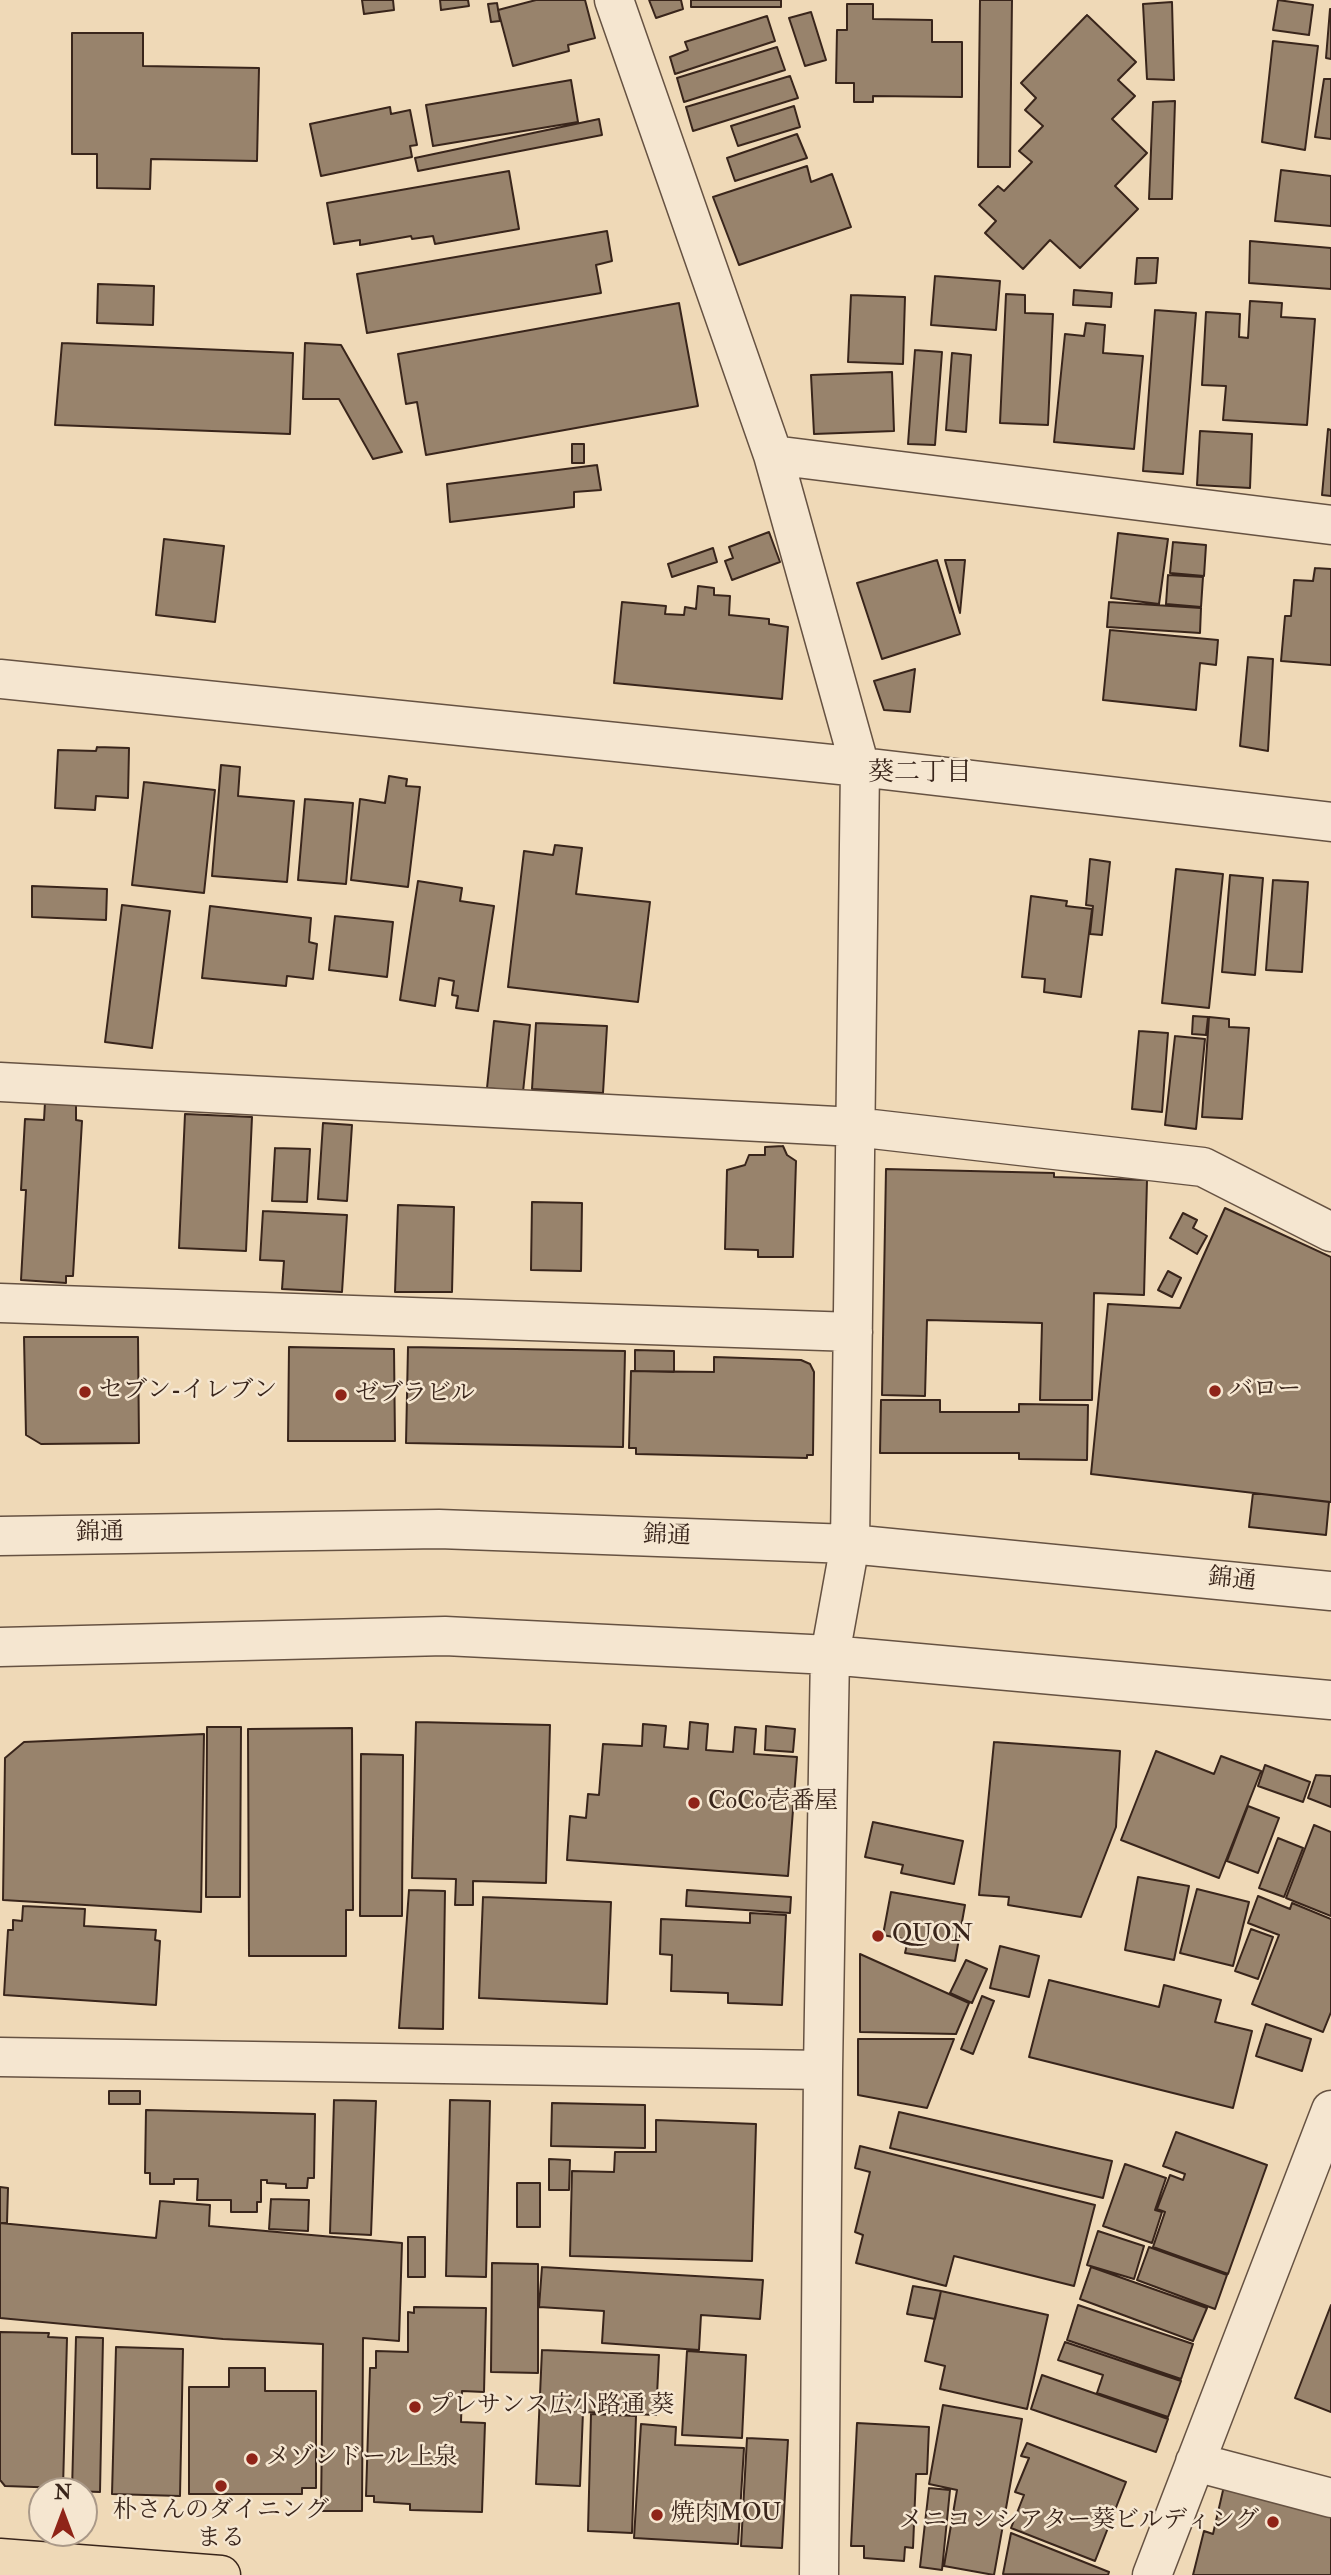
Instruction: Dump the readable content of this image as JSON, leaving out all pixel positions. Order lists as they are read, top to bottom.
{
  "streets": {
    "street": ["錦通"]
  },
  "districts": ["葵二丁目"],
  "places": [
    "バロー",
    "セブン-イレブン",
    "ゼブラビル",
    "CoCo壱番屋",
    "QUON",
    "プレサンス広小路通 葵",
    "メゾンドール上泉",
    "朴さんのダイニング まる",
    "焼肉MOU",
    "メニコンシアター葵ビルディング"
  ],
  "north": "top"
}
